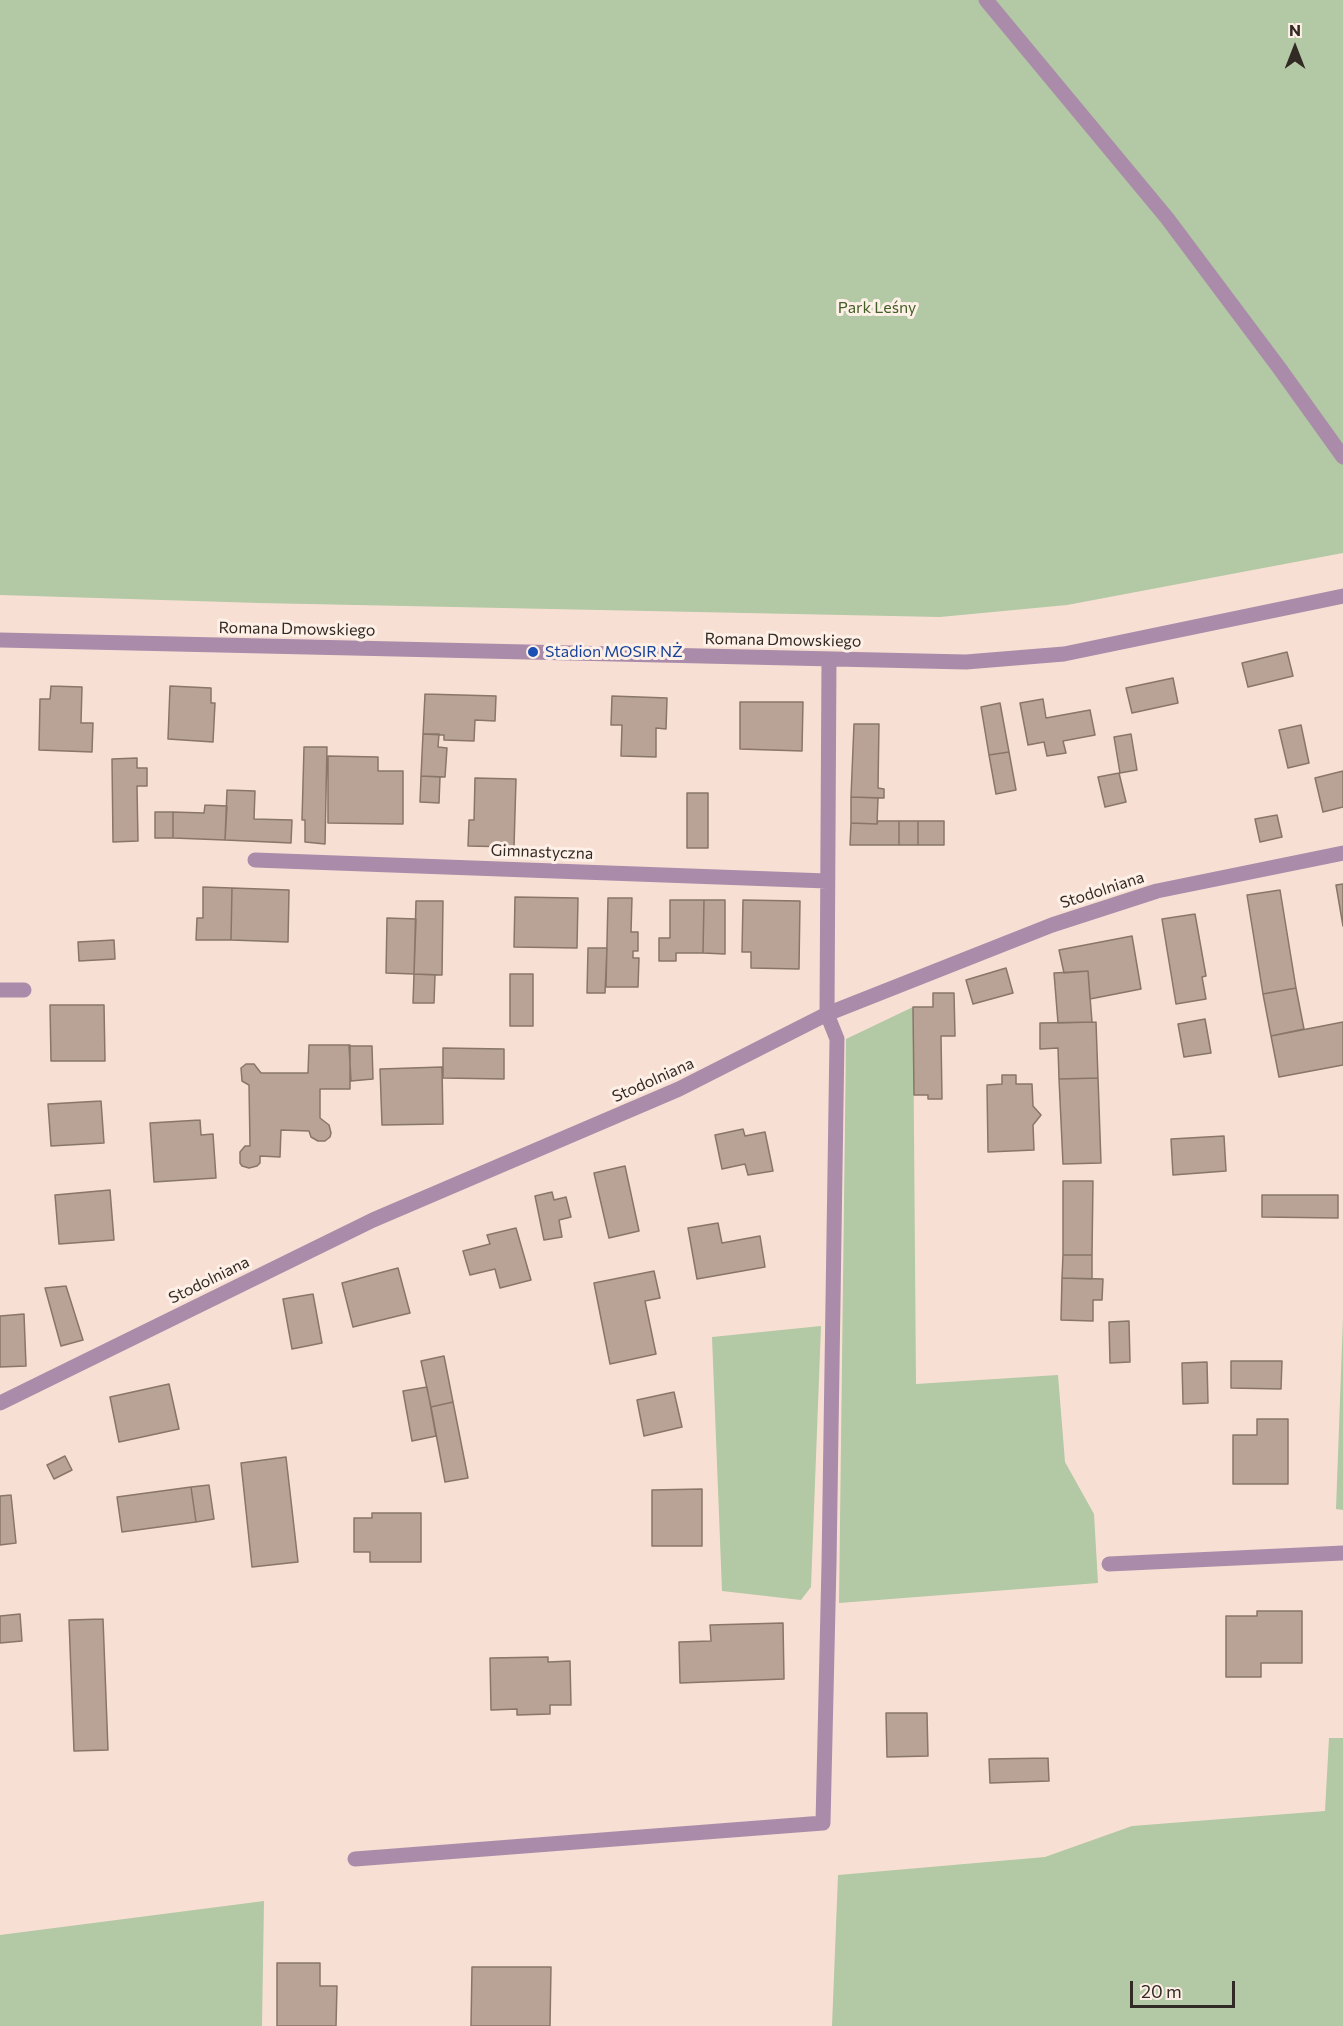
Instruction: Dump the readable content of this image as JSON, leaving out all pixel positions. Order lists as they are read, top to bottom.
{
  "streets": {
    "street": ["Romana Dmowskiego", "Gimnastyczna", "Stodolniana"]
  },
  "parks": ["Park Leśny"],
  "places": ["Stadion MOSIR NŻ"],
  "scale_bar": "20 m",
  "north": "top"
}
